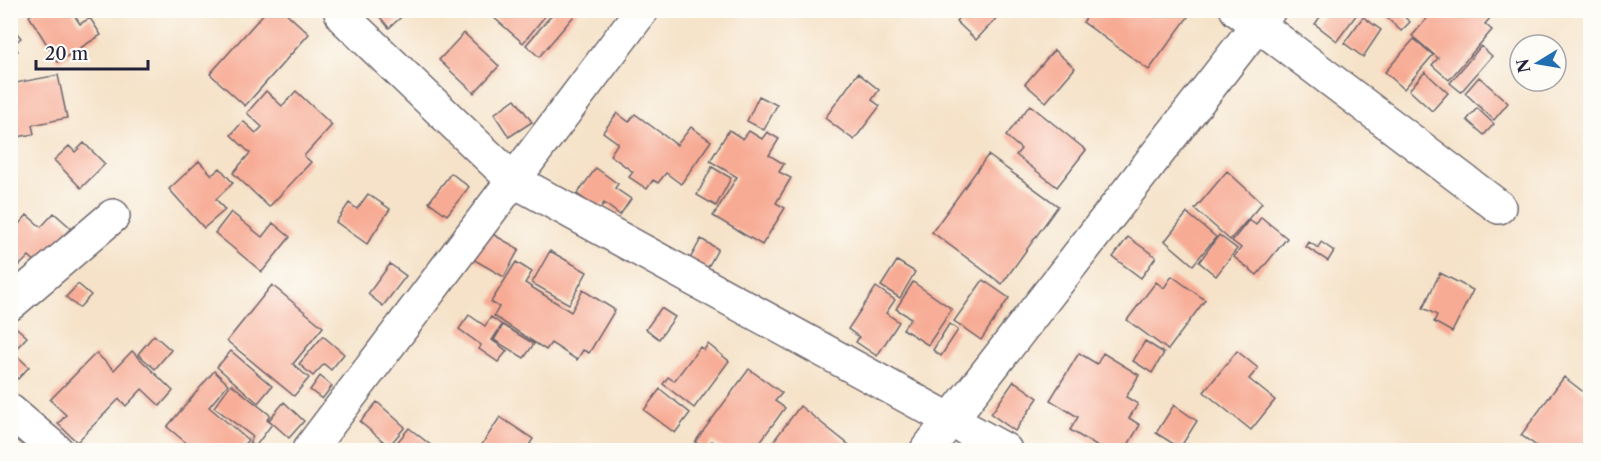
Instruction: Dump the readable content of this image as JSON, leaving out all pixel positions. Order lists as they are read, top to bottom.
{
  "scale_bar": "20 m",
  "north": "left"
}
